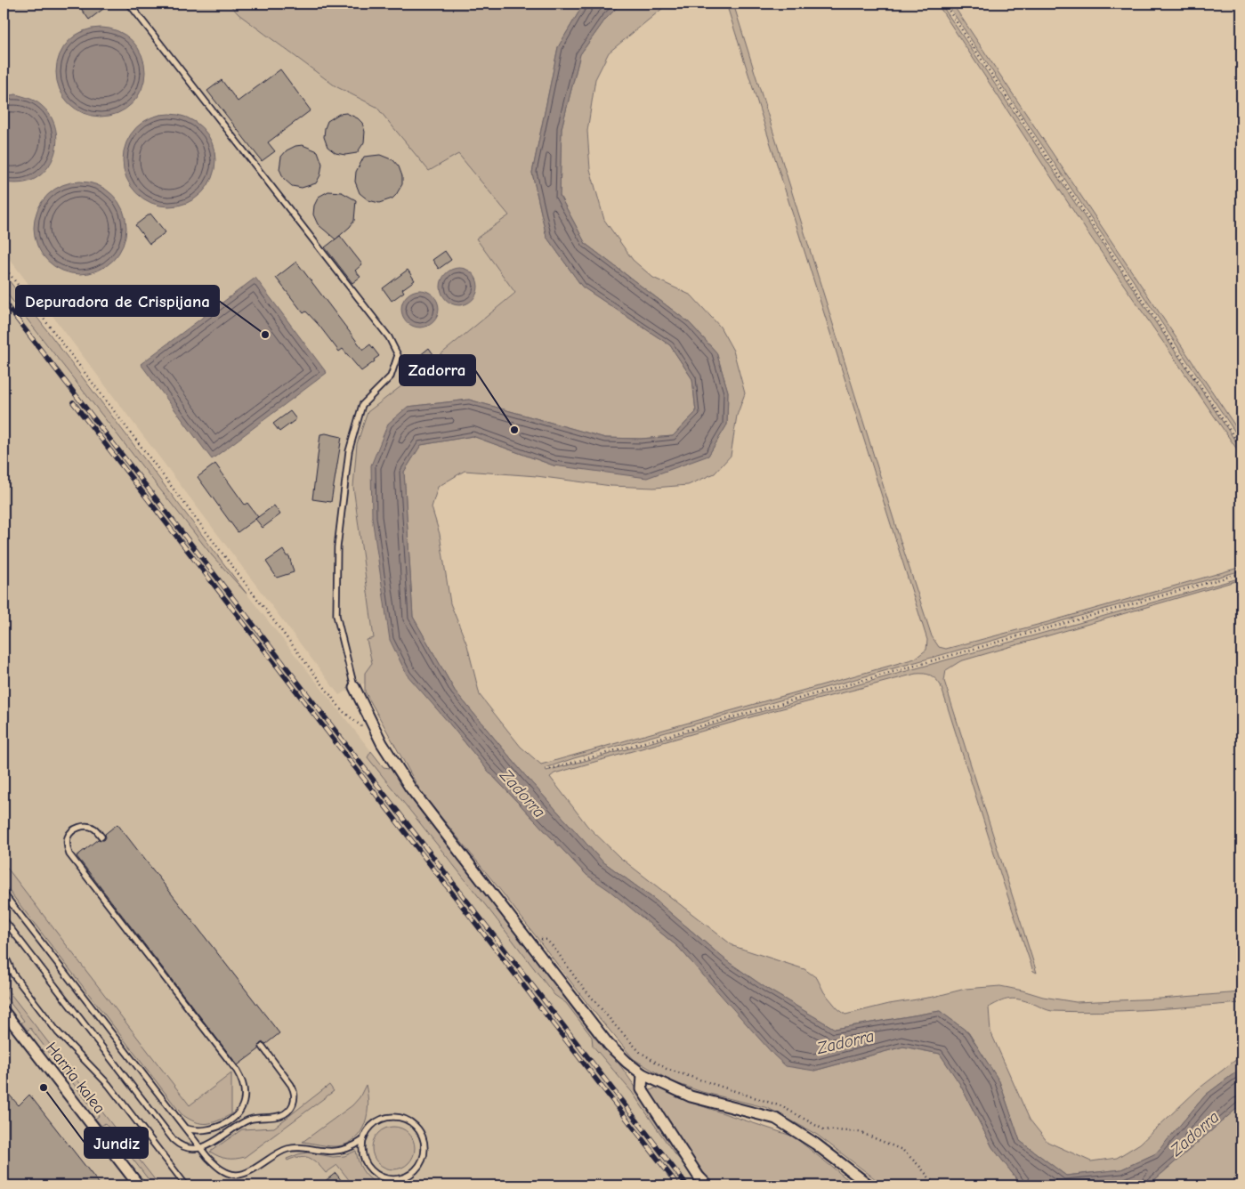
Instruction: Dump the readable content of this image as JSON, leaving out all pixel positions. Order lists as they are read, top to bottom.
{
  "streets": {
    "street": ["Harria kalea"]
  },
  "water": ["Zadorra"],
  "places": ["Depuradora de Crispijana", "Zadorra", "Jundiz"]
}
